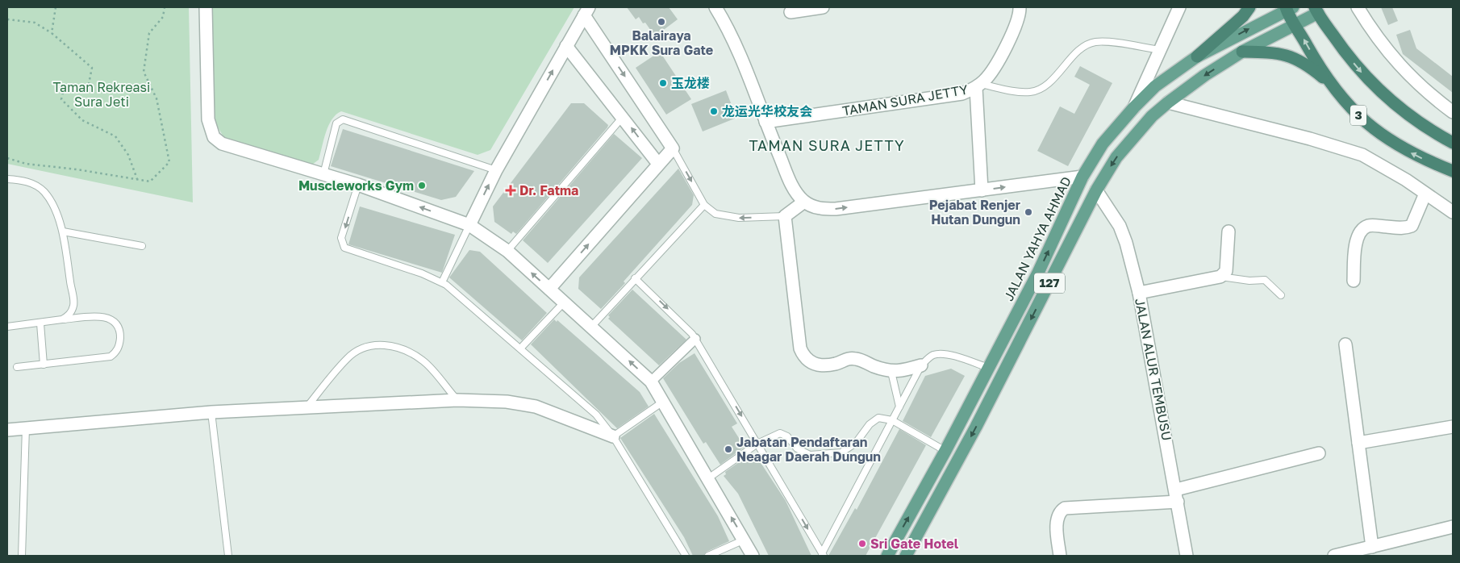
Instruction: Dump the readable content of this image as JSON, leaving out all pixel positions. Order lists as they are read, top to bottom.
{
  "streets": {
    "highway": ["3"],
    "main road": ["JALAN YAHYA AHMAD", "127"],
    "street": ["TAMAN SURA JETTY", "JALAN ALUR TEMBUSU"]
  },
  "crossings": [
    ["3", "JALAN YAHYA AHMAD"],
    ["3", "127"],
    ["127", "JALAN ALUR TEMBUSU"]
  ],
  "districts": ["TAMAN SURA JETTY"],
  "parks": ["Taman Rekreasi Sura Jeti"],
  "places": {
    "other": [
      "Balairaya MPKK Sura Gate",
      "玉龙楼",
      "龙运光华校友会",
      "Muscleworks Gym",
      "Pejabat Renjer Hutan Dungun",
      "Jabatan Pendaftaran Neagar Daerah Dungun",
      "Sri Gate Hotel"
    ],
    "health": ["Dr. Fatma"]
  }
}
